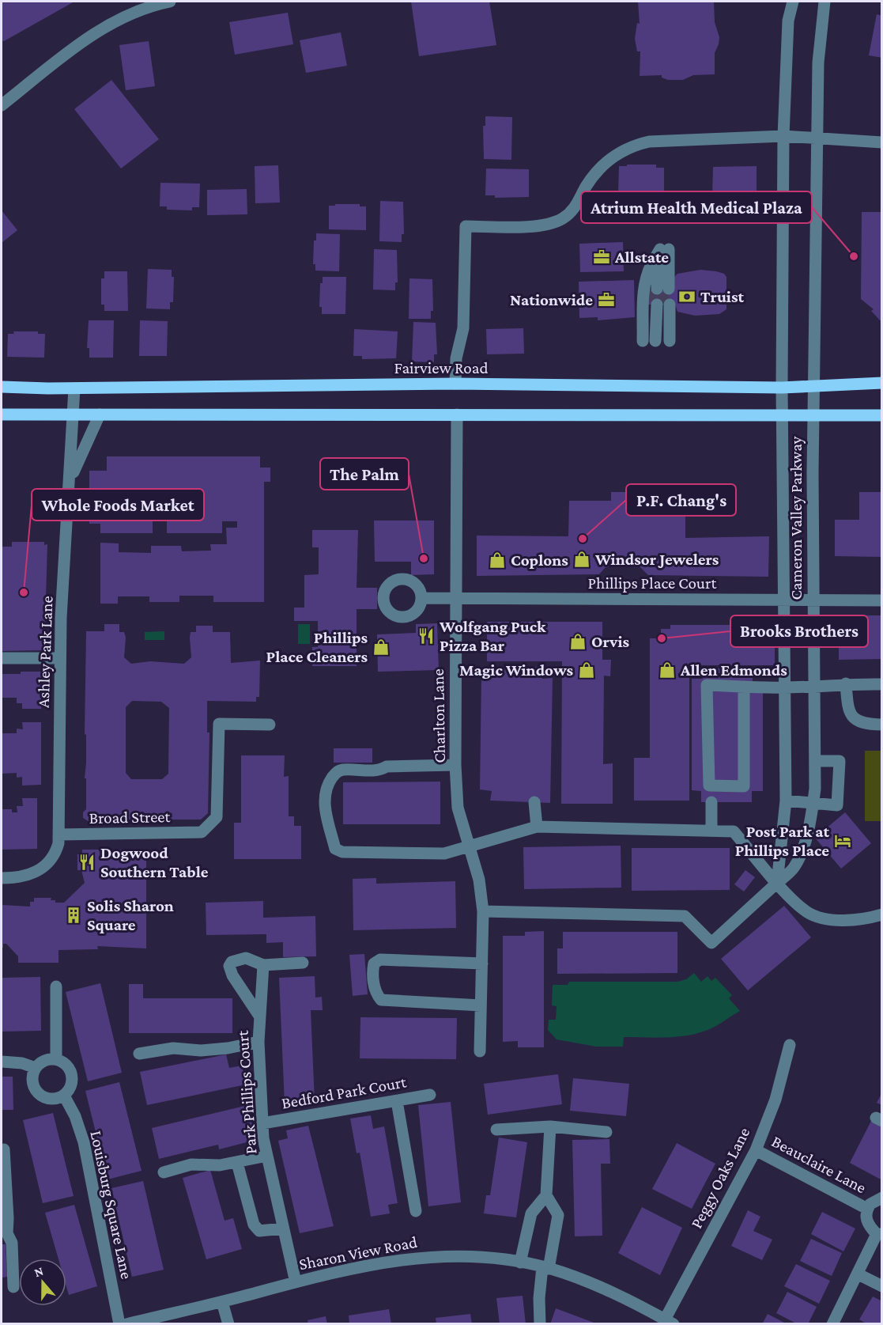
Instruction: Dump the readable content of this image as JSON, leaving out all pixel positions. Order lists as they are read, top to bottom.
{
  "streets": {
    "main road": ["Fairview Road"],
    "street": [
      "Cameron Valley Parkway",
      "Phillips Place Court",
      "Ashley Park Lane",
      "Charlton Lane",
      "Broad Street",
      "Park Phillips Court",
      "Bedford Park Court",
      "Beauclaire Lane",
      "Peggy Oaks Lane",
      "Louisburg Square Lane",
      "Sharon View Road"
    ]
  },
  "crossings": [
    ["Fairview Road", "Cameron Valley Parkway"],
    ["Fairview Road", "Ashley Park Lane"],
    ["Cameron Valley Parkway", "Phillips Place Court"],
    ["Phillips Place Court", "Charlton Lane"],
    ["Ashley Park Lane", "Broad Street"],
    ["Park Phillips Court", "Bedford Park Court"],
    ["Park Phillips Court", "Sharon View Road"],
    ["Beauclaire Lane", "Peggy Oaks Lane"],
    ["Peggy Oaks Lane", "Sharon View Road"]
  ],
  "places": {
    "other": [
      "Atrium Health Medical Plaza",
      "P.F. Chang's",
      "The Palm",
      "Whole Foods Market",
      "Brooks Brothers"
    ],
    "office": ["Allstate", "Nationwide"],
    "bank": ["Truist"],
    "shop": [
      "Windsor Jewelers",
      "Coplons",
      "Orvis",
      "Phillips Place Cleaners",
      "Magic Windows",
      "Allen Edmonds"
    ],
    "restaurant": ["Wolfgang Puck Pizza Bar", "Dogwood Southern Table"],
    "hotel": ["Post Park at Phillips Place"],
    "building": ["Solis Sharon Square"]
  },
  "north": "top"
}
